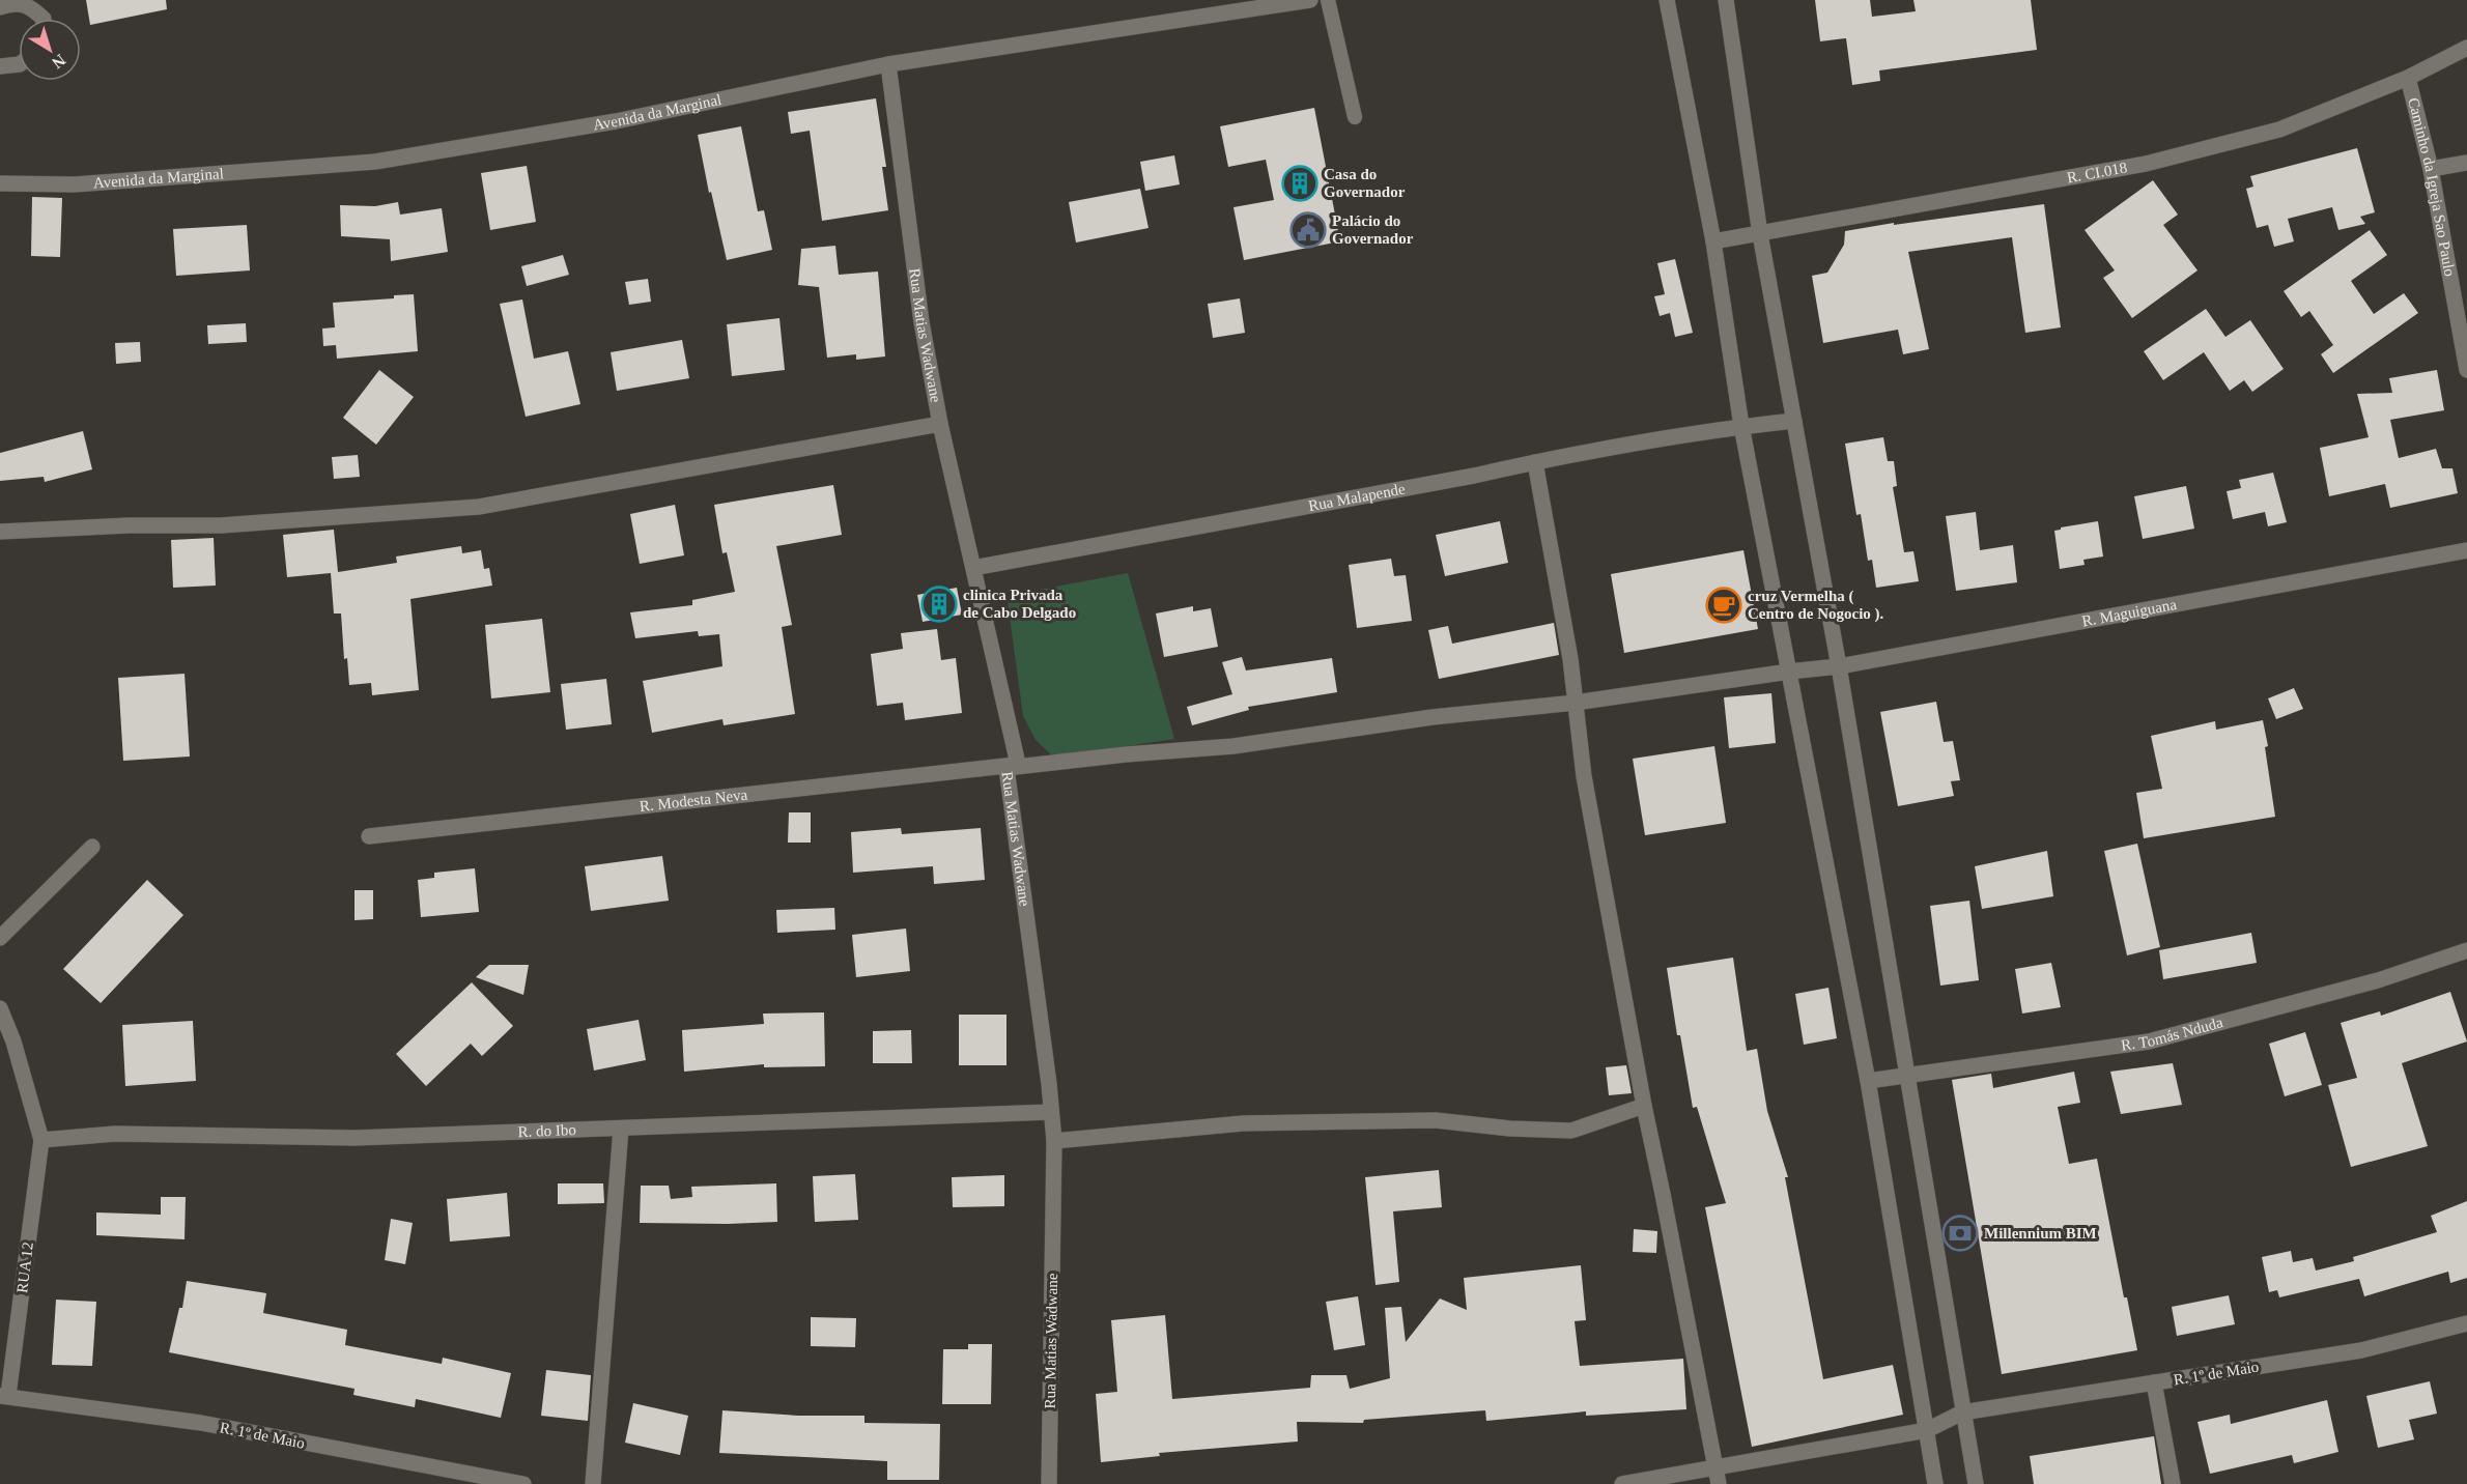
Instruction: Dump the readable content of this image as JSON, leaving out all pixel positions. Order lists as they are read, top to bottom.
{
  "streets": {
    "street": [
      "Avenida da Marginal",
      "R. CI.018",
      "Caminho da Igreja Sao Paulo",
      "Rua Matias Wadwane",
      "Rua Malapende",
      "R. Maguiguana",
      "R. Modesta Neva",
      "R. Tomás Nduda",
      "R. do Ibo",
      "RUA 12",
      "R. 1º de Maio"
    ]
  },
  "crossings": [
    ["Avenida da Marginal", "Rua Matias Wadwane"],
    ["R. CI.018", "Caminho da Igreja Sao Paulo"],
    ["Rua Matias Wadwane", "Rua Malapende"],
    ["Rua Matias Wadwane", "R. Modesta Neva"],
    ["Rua Matias Wadwane", "R. do Ibo"],
    ["R. Maguiguana", "R. Modesta Neva"],
    ["R. do Ibo", "RUA 12"],
    ["RUA 12", "R. 1º de Maio"]
  ],
  "places": {
    "building": ["Casa do Governador", "clinica Privada de Cabo Delgado"],
    "public building": ["Palácio do Governador"],
    "cafe": ["cruz Vermelha ( Centro de Nogocio )."],
    "bank": ["Millennium BIM"]
  },
  "north": "bottom right"
}
